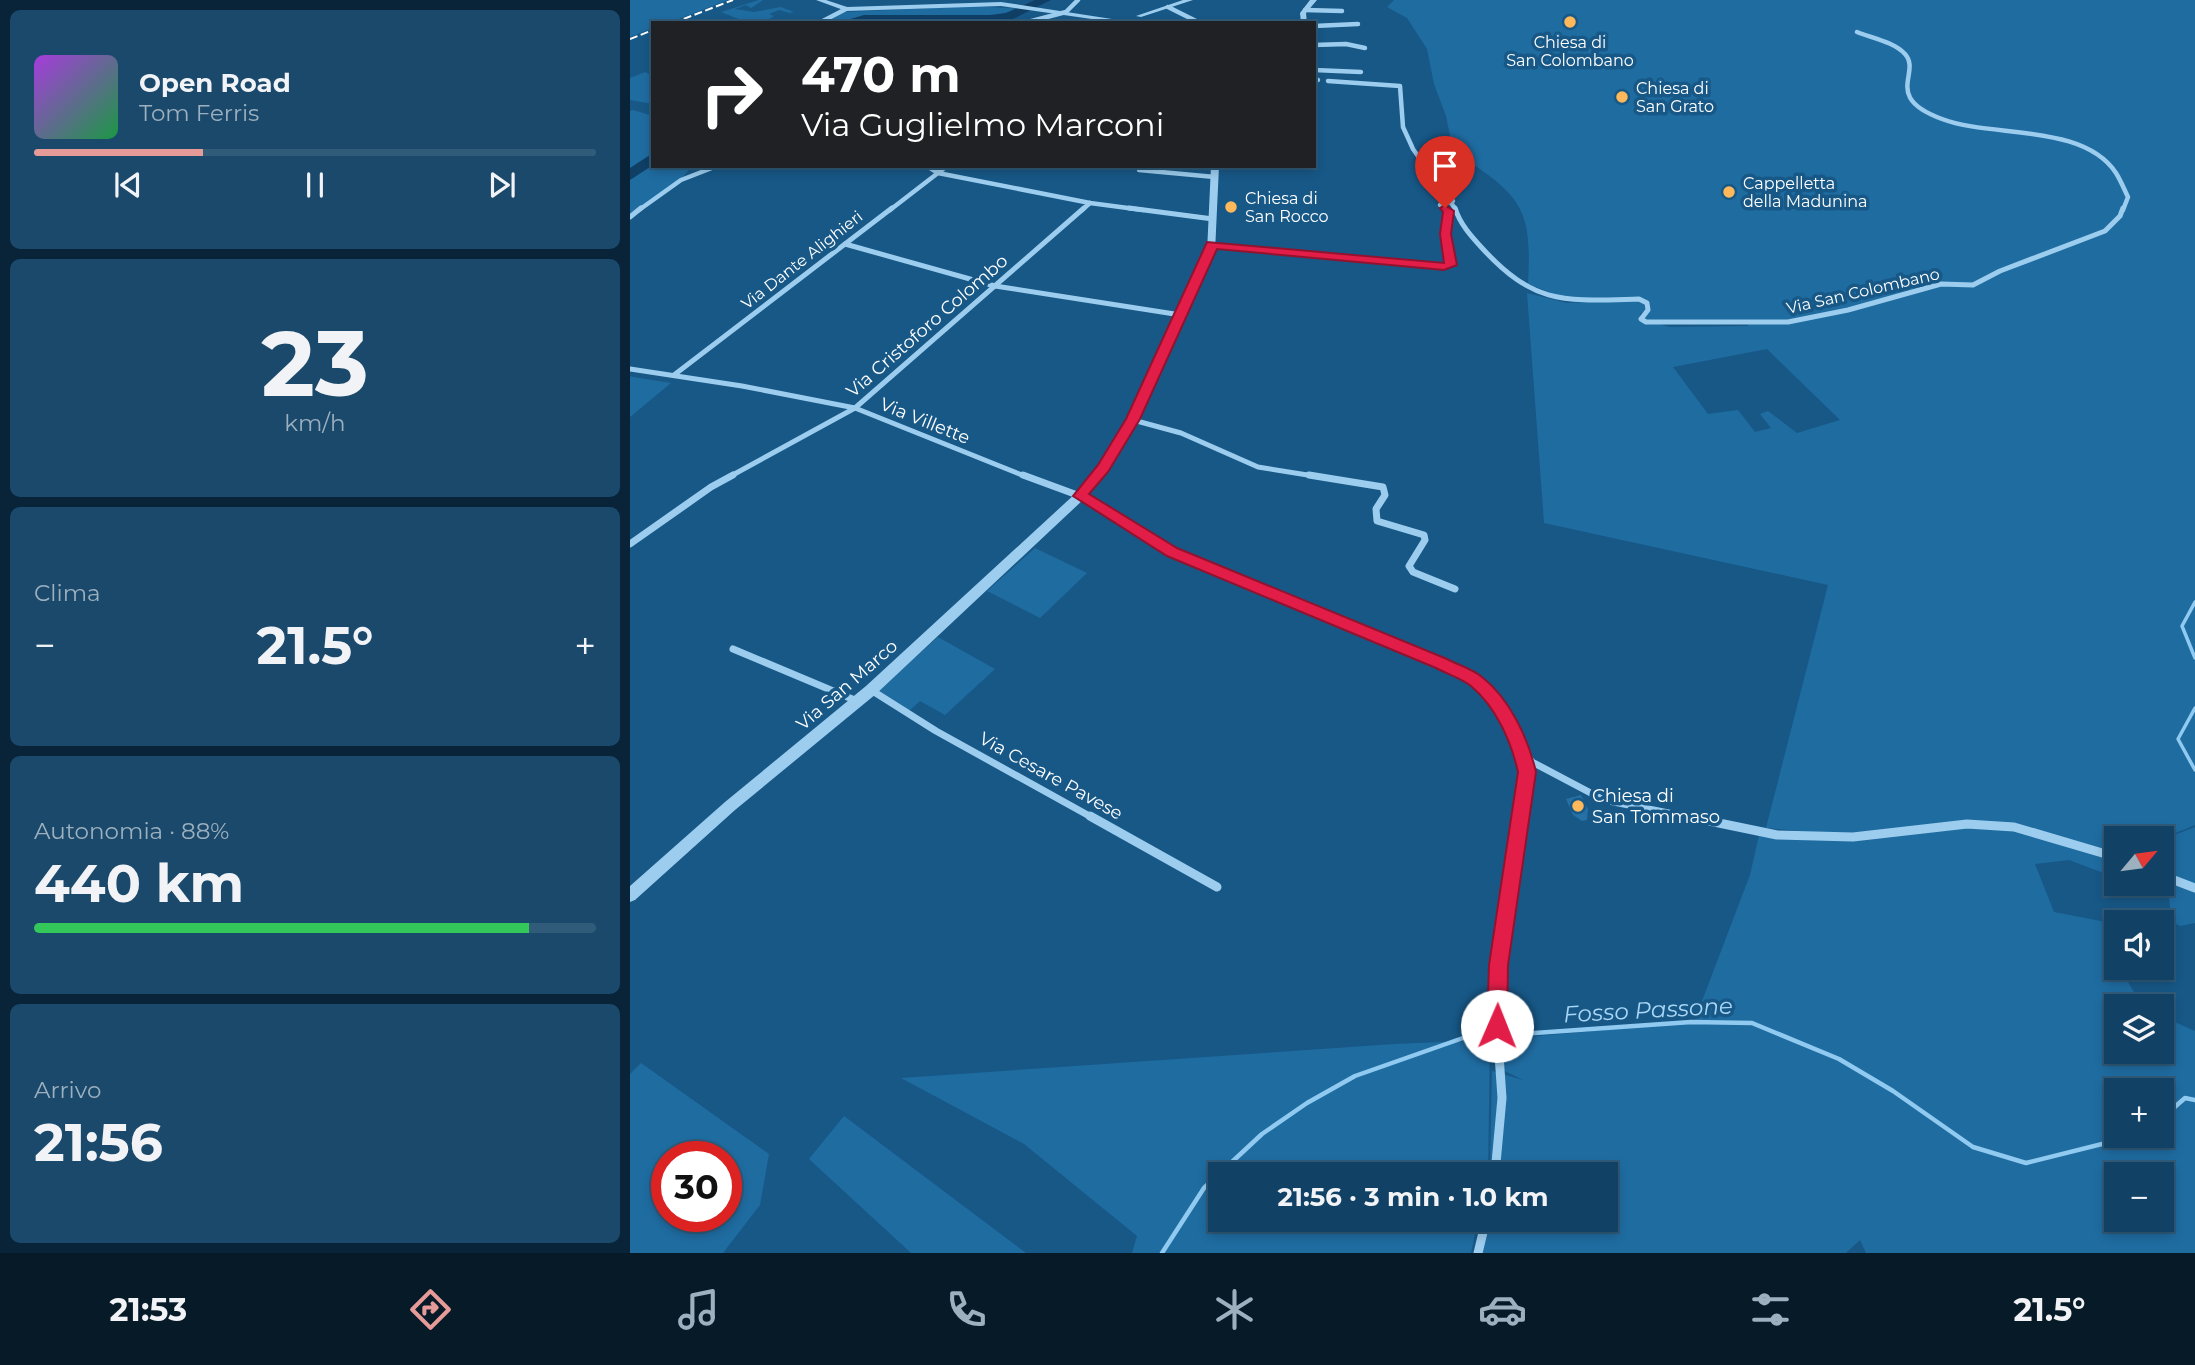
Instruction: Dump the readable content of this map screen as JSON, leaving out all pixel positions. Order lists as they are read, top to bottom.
{
  "streets": {
    "street": [
      "Via Dante Alighieri",
      "Via San Colombano",
      "Via Cristoforo Colombo",
      "Via Villette",
      "Via San Marco",
      "Via Cesare Pavese"
    ]
  },
  "crossings": [
    ["Via Dante Alighieri", "Via Villette"],
    ["Via Cristoforo Colombo", "Via Villette"],
    ["Via Villette", "Via San Marco"],
    ["Via San Marco", "Via Cesare Pavese"]
  ],
  "water": ["Fosso Passone"],
  "places": [
    "Chiesa di San Colombano",
    "Chiesa di San Grato",
    "Cappelletta della Madunina",
    "Chiesa di San Rocco",
    "Chiesa di San Tommaso"
  ],
  "north": "top right",
  "page": {
    "turn": ["470 m", "Via Guglielmo Marconi"],
    "song": ["Open Road", "Tom Ferris"],
    "tile": [
      ["23", "km/h"],
      "Clima",
      ["Autonomia · 88%", "440 km"],
      ["Arrivo", "21:56"]
    ],
    "heat": ["−", "21.5°", "+"],
    "map_buttons": ["+", "−"],
    "limit": "30",
    "trip": "21:56 · 3 min · 1.0 km",
    "tabs": ["21:53", "21.5°"]
  }
}
